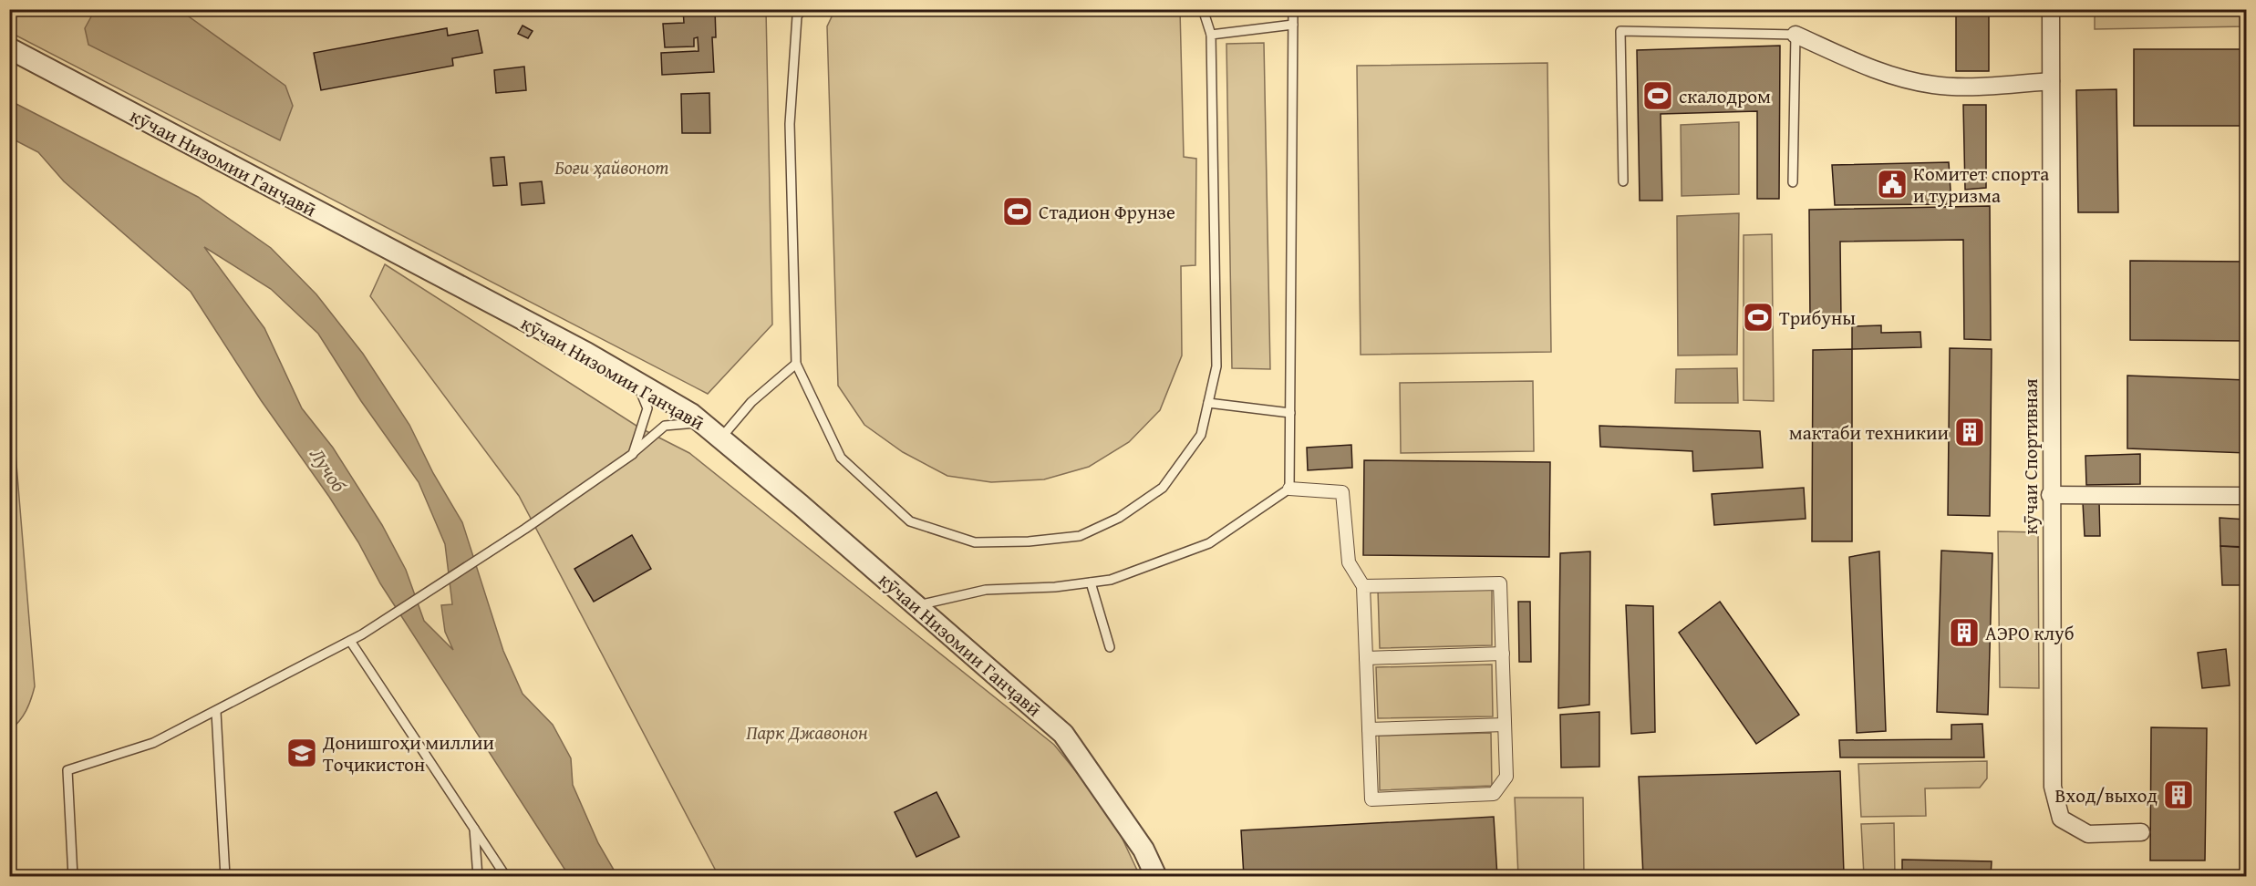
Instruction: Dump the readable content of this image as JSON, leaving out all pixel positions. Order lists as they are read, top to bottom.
{
  "streets": {
    "street": ["кӯчаи Низомии Ганҷавӣ", "кӯчаи Спортивная"]
  },
  "water": ["Лучоб"],
  "parks": ["Боғи ҳайвонот", "Парк Джавонон"],
  "places": {
    "sports": ["скалодром", "Стадион Фрунзе", "Трибуны"],
    "public building": ["Комитет спорта и туризма"],
    "building": ["мактаби техникии", "АЭРО клуб", "Вход/выход"],
    "school or university": ["Донишгоҳи миллии Тоҷикистон"]
  }
}
